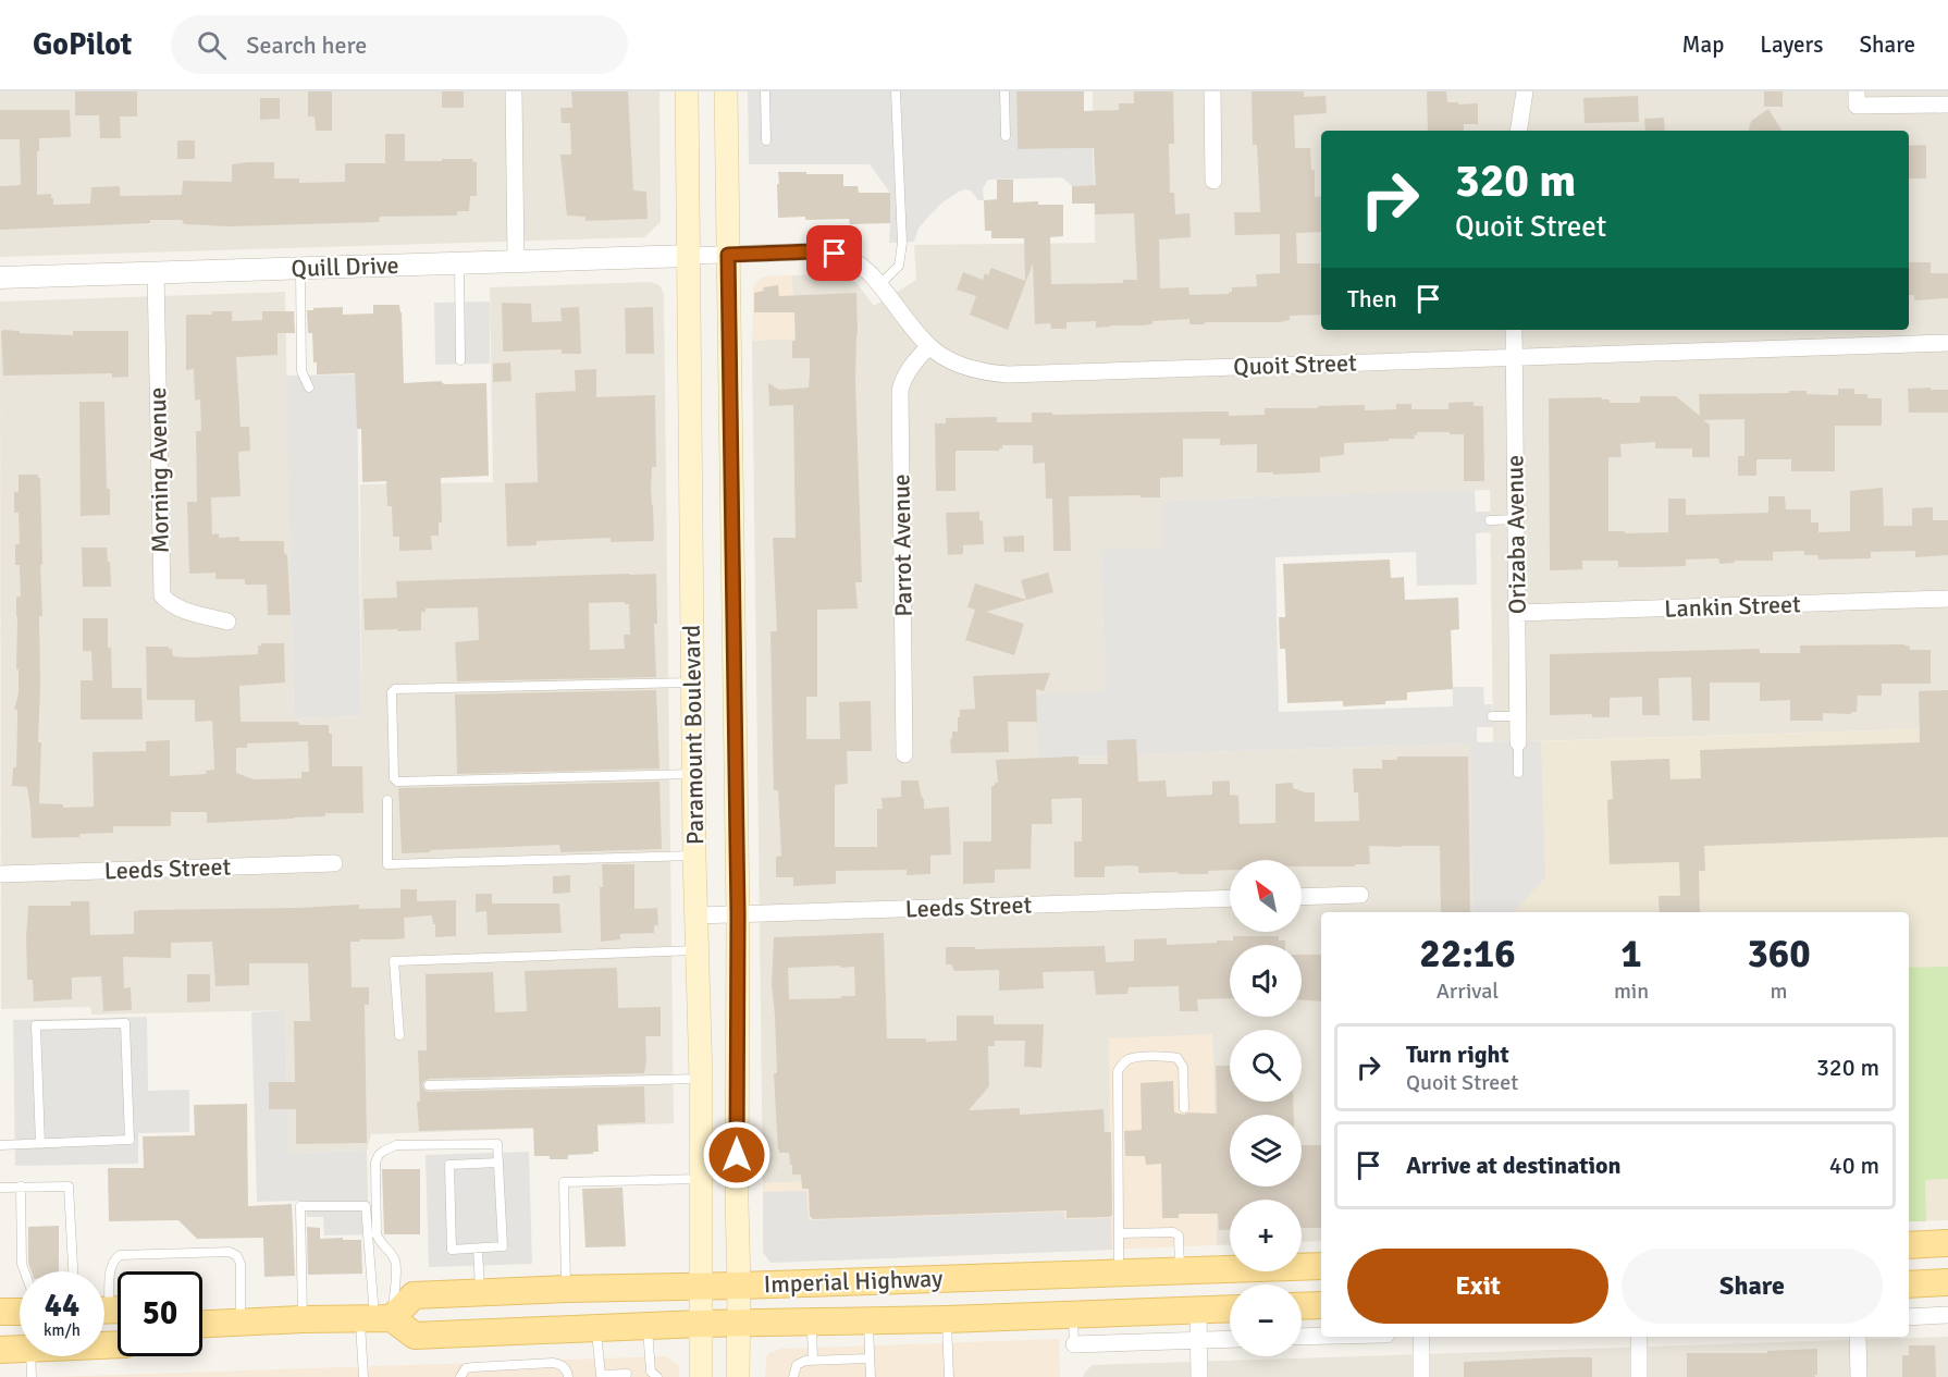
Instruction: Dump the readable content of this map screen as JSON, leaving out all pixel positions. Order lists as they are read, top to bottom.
{
  "streets": {
    "main road": ["Paramount Boulevard", "Imperial Highway"],
    "street": [
      "Quill Drive",
      "Quoit Street",
      "Morning Avenue",
      "Orizaba Avenue",
      "Parrot Avenue",
      "Lankin Street",
      "Leeds Street"
    ]
  },
  "crossings": [
    ["Quill Drive", "Quoit Street"],
    ["Quill Drive", "Morning Avenue"],
    ["Quill Drive", "Paramount Boulevard"],
    ["Quoit Street", "Orizaba Avenue"],
    ["Quoit Street", "Parrot Avenue"],
    ["Quoit Street", "Paramount Boulevard"],
    ["Orizaba Avenue", "Lankin Street"],
    ["Paramount Boulevard", "Leeds Street"],
    ["Paramount Boulevard", "Imperial Highway"]
  ],
  "north": "top left",
  "page": {
    "header": "GoPilot",
    "search": "Search here",
    "nav": ["Map", "Layers", "Share"],
    "turn": ["320 m", "Quoit Street"],
    "then": "Then",
    "map_buttons": ["+", "−"],
    "eta": [
      "22:16",
      "Arrival",
      "1",
      "min",
      "360",
      "m"
    ],
    "list": [
      {
        "name": "Turn right",
        "note": "Quoit Street",
        "value": "320 m"
      },
      {
        "name": "Arrive at destination",
        "value": "40 m"
      }
    ],
    "buttons": ["Exit", "Share"],
    "speed": "44 km/h",
    "limit": "50"
  }
}
